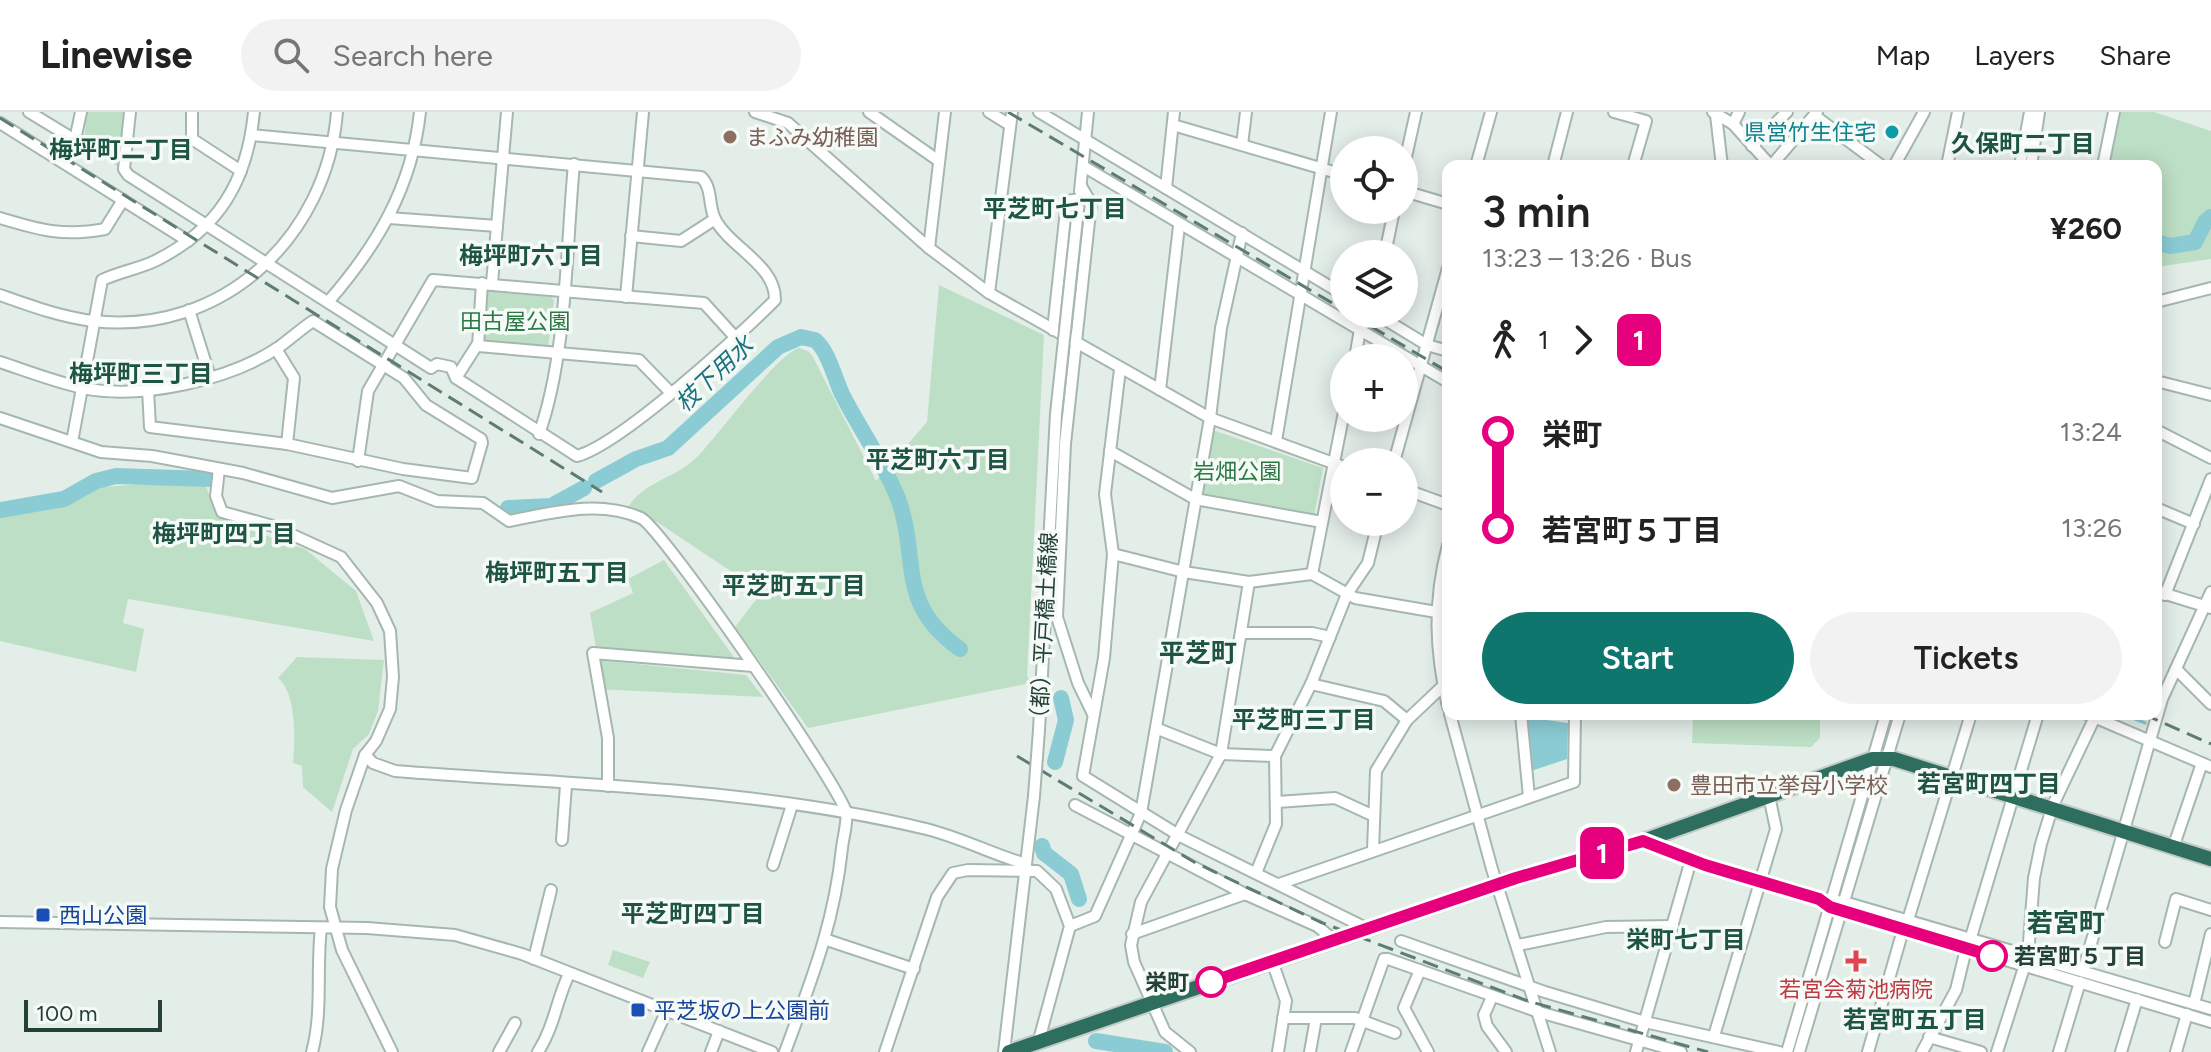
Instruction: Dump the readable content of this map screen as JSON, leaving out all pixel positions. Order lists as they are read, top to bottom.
{
  "streets": {
    "street": ["（都）平戸橋土橋線"]
  },
  "districts": [
    "久保町二丁目",
    "梅坪町二丁目",
    "平芝町七丁目",
    "梅坪町六丁目",
    "梅坪町三丁目",
    "平芝町六丁目",
    "梅坪町四丁目",
    "梅坪町五丁目",
    "平芝町五丁目",
    "平芝町",
    "平芝町三丁目",
    "若宮町四丁目",
    "平芝町四丁目",
    "若宮町",
    "栄町七丁目",
    "若宮町五丁目"
  ],
  "water": ["枝下用水"],
  "parks": ["田古屋公園", "岩畑公園"],
  "places": {
    "other": [
      "県営竹生住宅",
      "まふみ幼稚園",
      "豊田市立挙母小学校",
      "若宮町５丁目",
      "栄町"
    ],
    "transit": ["西山公園", "平芝坂の上公園前"],
    "health": ["若宮会菊池病院"]
  },
  "lines": ["bus line 1"],
  "scale_bar": "100 m",
  "page": {
    "header": "Linewise",
    "search": "Search here",
    "nav": ["Map", "Layers", "Share"],
    "on_map": "1",
    "map_buttons": ["+", "−"],
    "heading": ["3 min", "13:23 – 13:26 · Bus", "¥260"],
    "legs": ["1", "1"],
    "list": [
      {
        "name": "栄町",
        "value": "13:24"
      },
      {
        "name": "若宮町５丁目",
        "value": "13:26"
      }
    ],
    "buttons": ["Start", "Tickets"],
    "scale": "100 m"
  }
}
